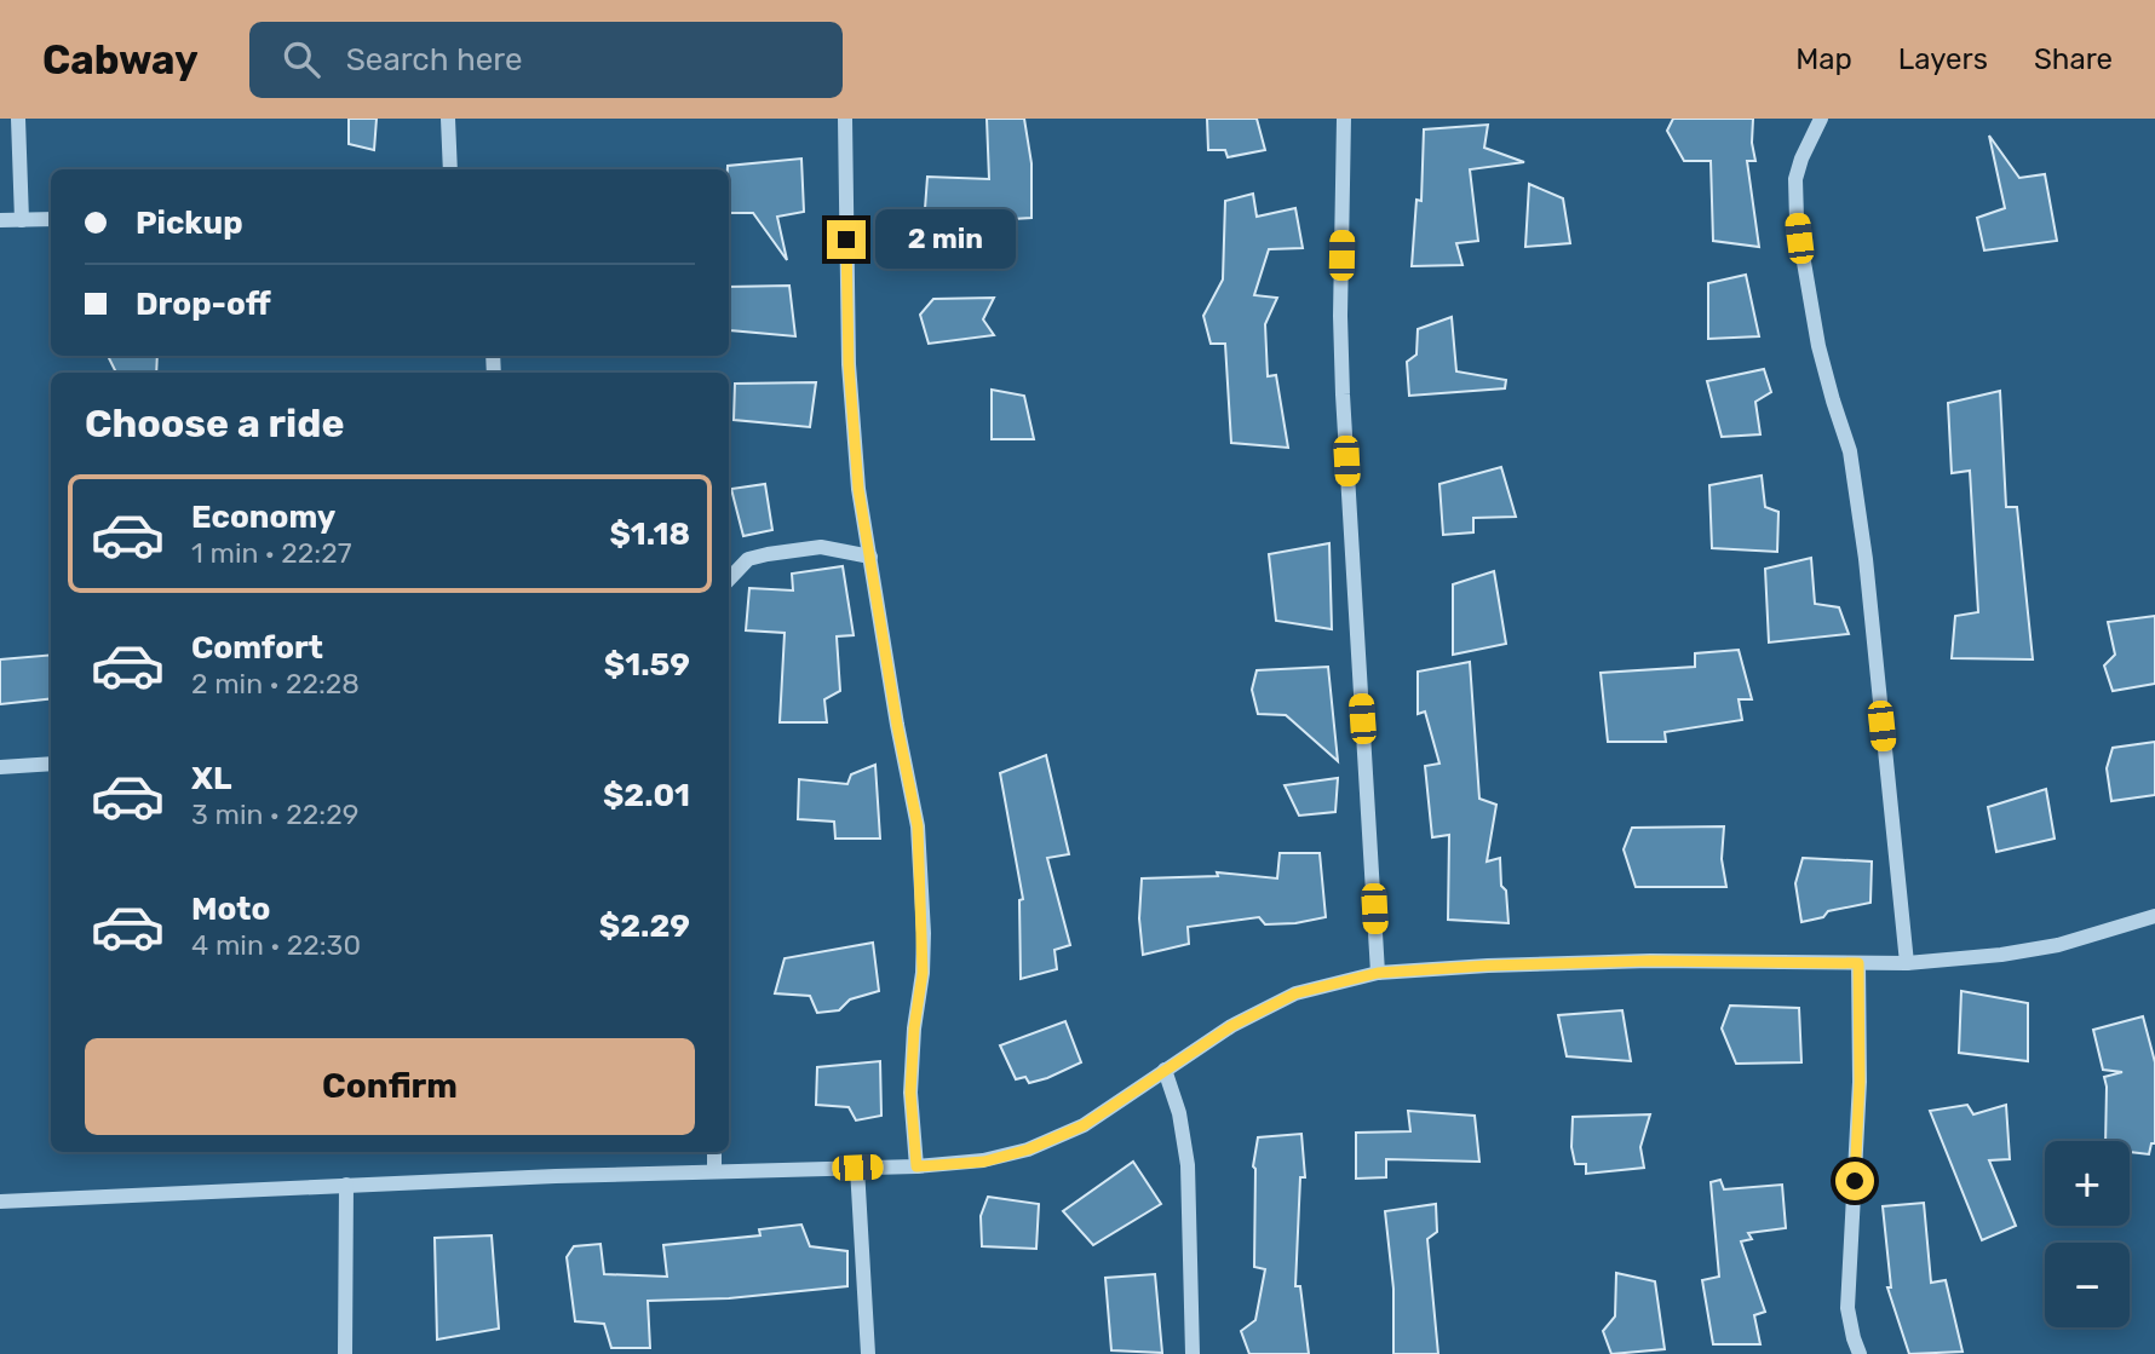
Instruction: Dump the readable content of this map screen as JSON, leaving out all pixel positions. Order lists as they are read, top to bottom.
{
  "page": {
    "header": "Cabway",
    "search": "Search here",
    "nav": ["Map", "Layers", "Share"],
    "banner": ["Pickup", "Drop-off"],
    "bubble": "2 min",
    "heading": "Choose a ride",
    "list": [
      {
        "name": "Economy",
        "note": "1 min · 22:27",
        "value": "$1.18"
      },
      {
        "name": "Comfort",
        "note": "2 min · 22:28",
        "value": "$1.59"
      },
      {
        "name": "XL",
        "note": "3 min · 22:29",
        "value": "$2.01"
      },
      {
        "name": "Moto",
        "note": "4 min · 22:30",
        "value": "$2.29"
      }
    ],
    "buttons": "Confirm",
    "map_buttons": ["+", "−"]
  }
}
